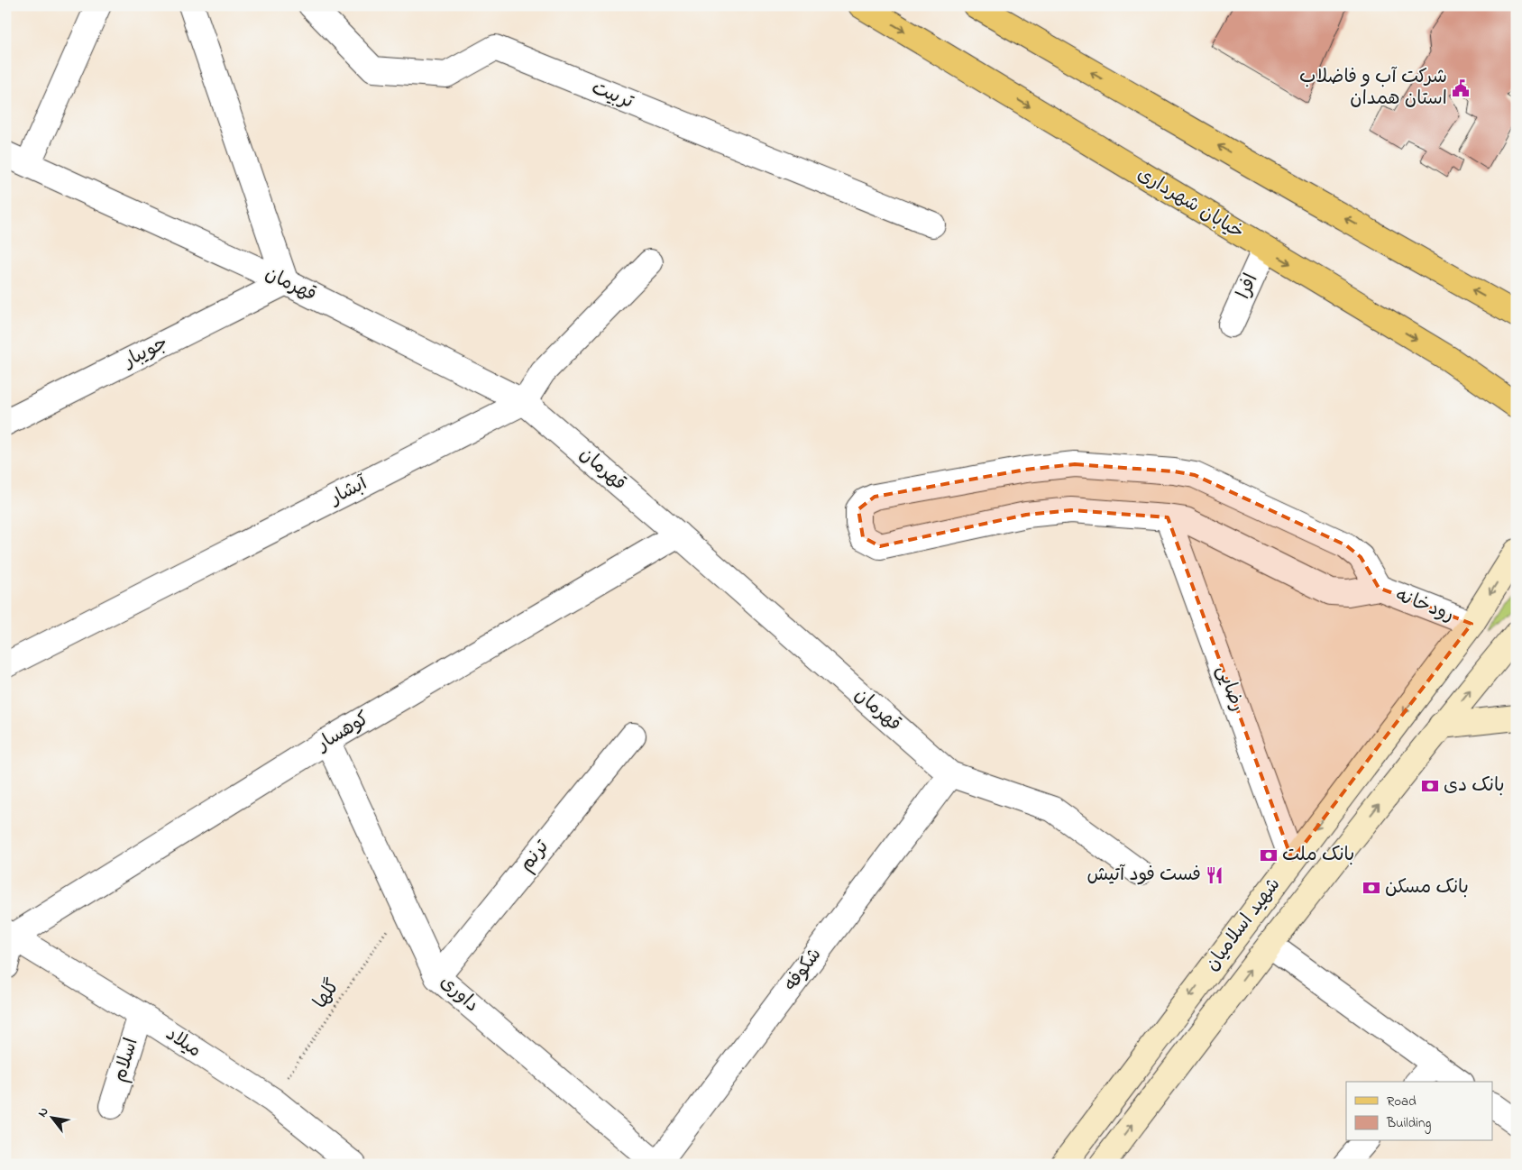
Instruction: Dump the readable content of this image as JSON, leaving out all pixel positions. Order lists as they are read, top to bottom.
{
  "streets": {
    "main road": ["خیابان شهرداری", "شهید اسلامیان"],
    "street": [
      "تربیت",
      "قهرمان",
      "افرا",
      "جویبار",
      "آبشار",
      "رودخانه",
      "رضایی",
      "کوهسار",
      "ترنم",
      "شکوفه",
      "داوری",
      "میلاد",
      "اسلام"
    ],
    "path": ["گلها"]
  },
  "crossings": [
    ["خیابان شهرداری", "افرا"],
    ["قهرمان", "جویبار"],
    ["قهرمان", "آبشار"],
    ["قهرمان", "کوهسار"],
    ["قهرمان", "شکوفه"],
    ["رودخانه", "شهید اسلامیان"],
    ["رضایی", "شهید اسلامیان"],
    ["کوهسار", "داوری"],
    ["کوهسار", "میلاد"],
    ["ترنم", "داوری"],
    ["شکوفه", "داوری"],
    ["گلها", "داوری"],
    ["گلها", "میلاد"],
    ["میلاد", "اسلام"]
  ],
  "places": {
    "public building": ["شرکت آب و فاضلاب استان همدان"],
    "bank": ["بانک دی", "بانک ملت", "بانک مسکن"],
    "restaurant": ["فست فود آتیش"]
  },
  "legend": ["Road", "Building"],
  "north": "top left"
}
